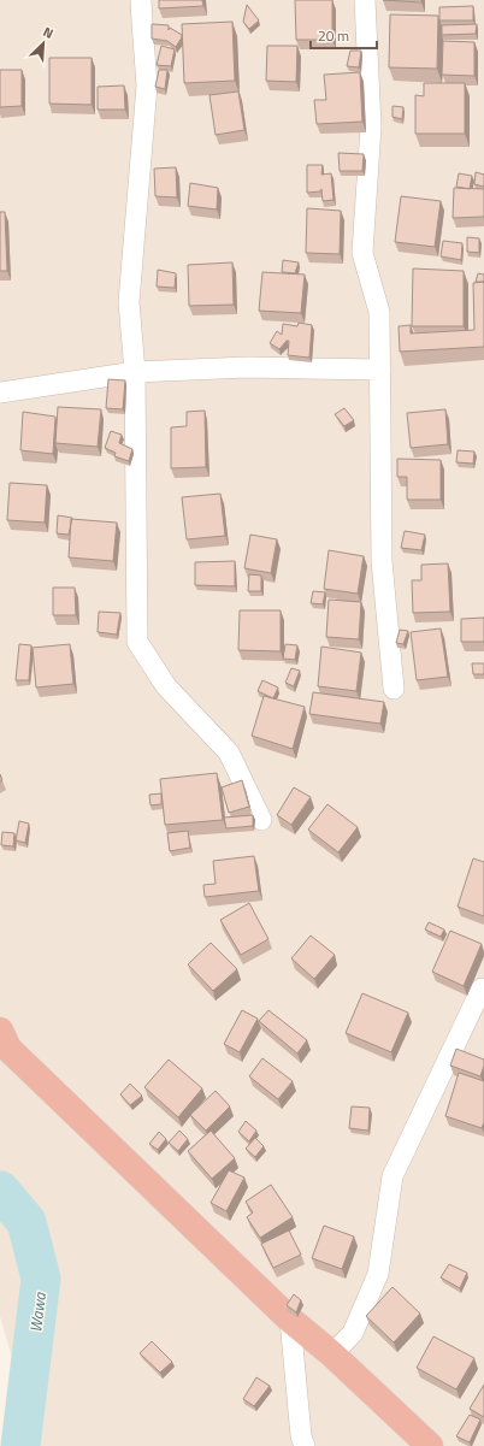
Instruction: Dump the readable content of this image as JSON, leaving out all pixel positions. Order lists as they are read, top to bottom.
{
  "water": ["Wawa"],
  "scale_bar": "20 m",
  "north": "top right"
}
